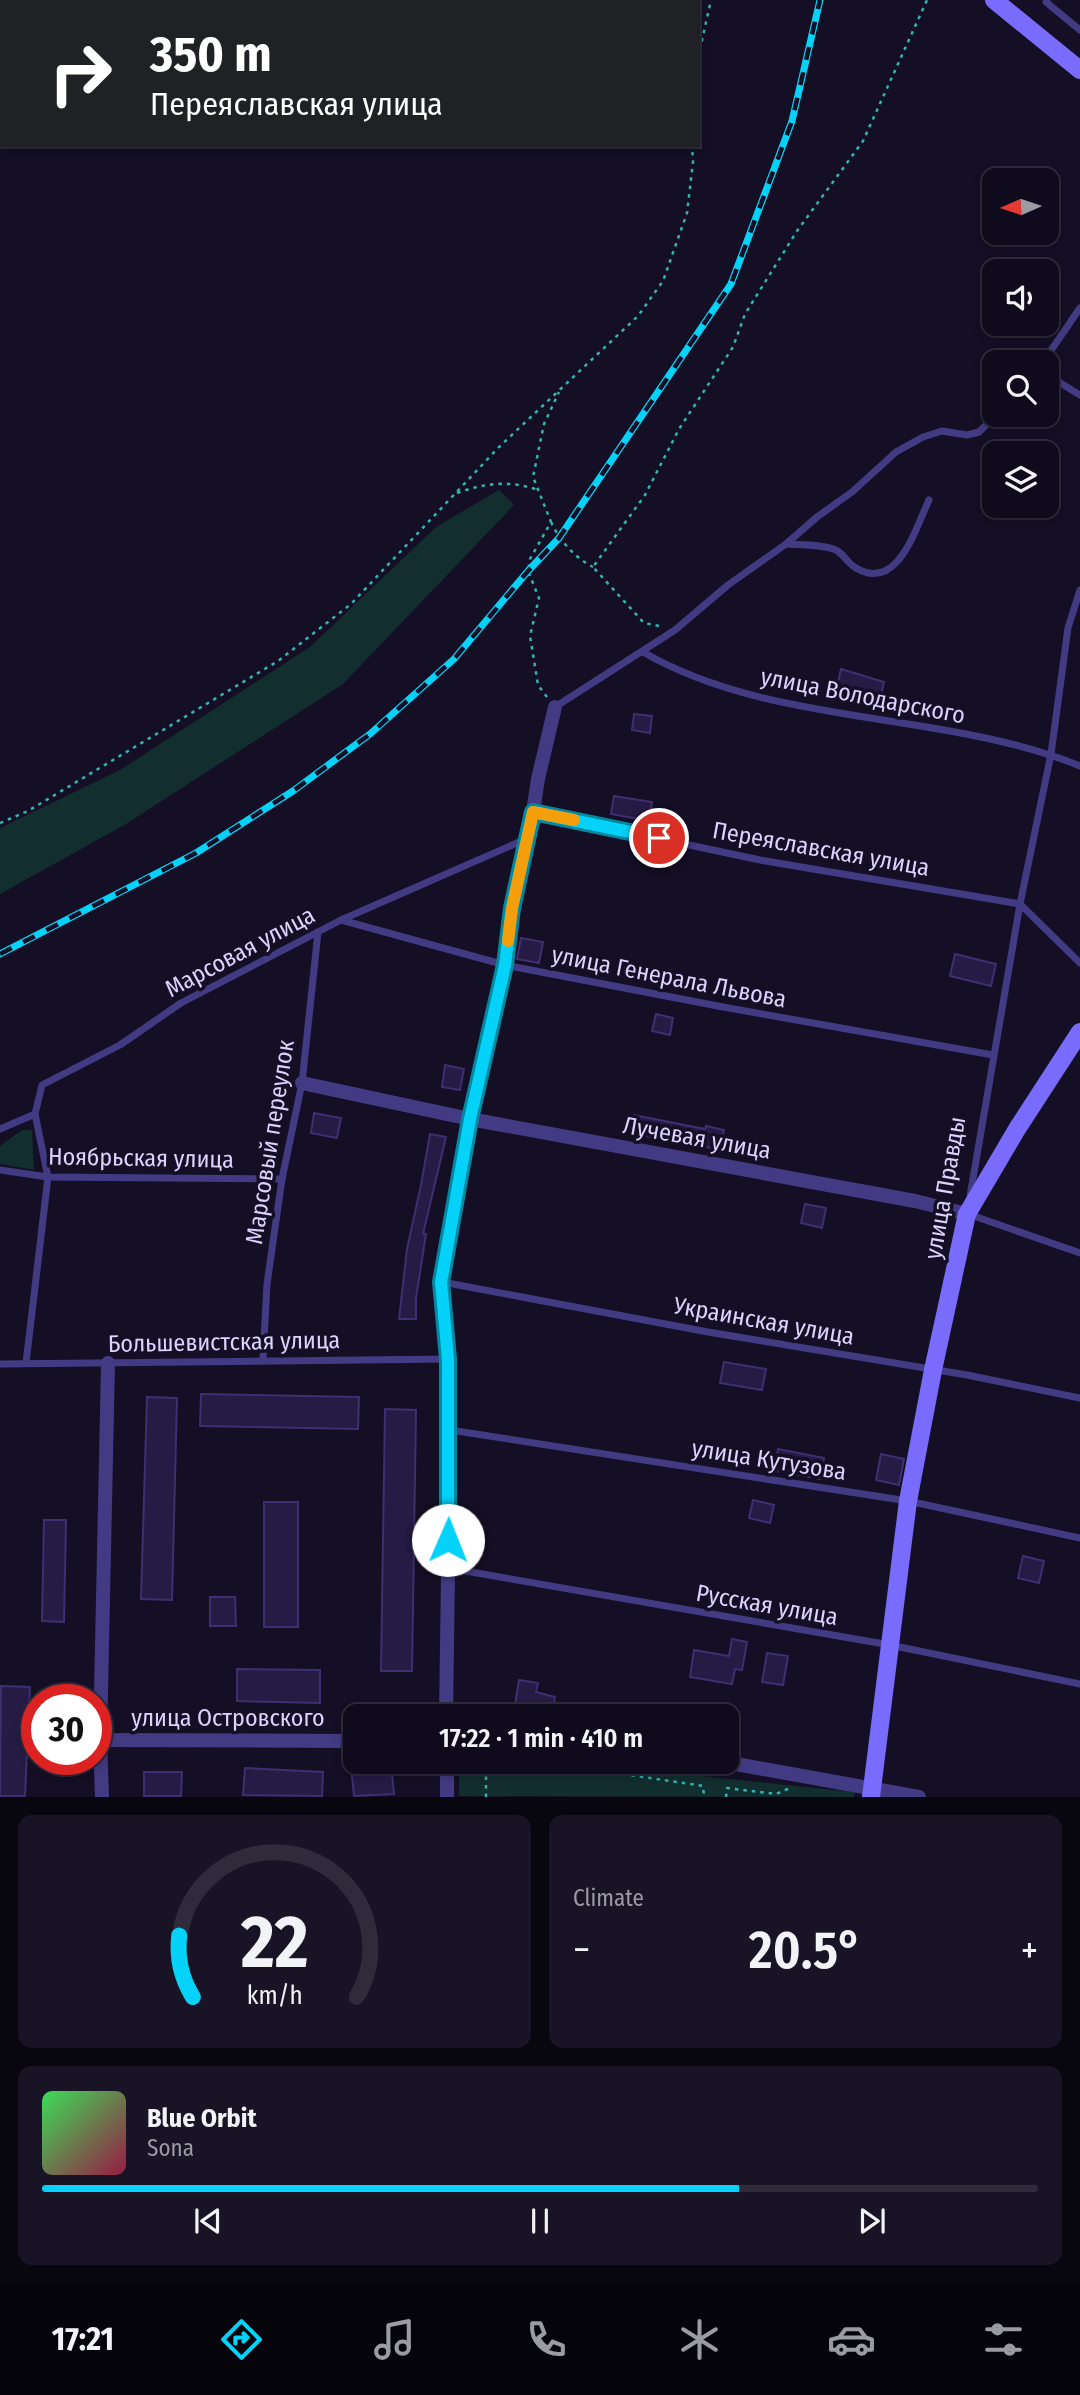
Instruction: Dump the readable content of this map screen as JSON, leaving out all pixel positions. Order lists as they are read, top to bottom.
{
  "streets": {
    "main road": ["улица Правды"],
    "street": ["Лучевая улица", "улица Островского"],
    "lane": [
      "улица Володарского",
      "Переяславская улица",
      "Марсовая улица",
      "улица Генерала Львова",
      "Марсовый переулок",
      "Ноябрьская улица",
      "Украинская улица",
      "Большевистская улица",
      "улица Кутузова",
      "Русская улица"
    ]
  },
  "crossings": [
    ["улица Володарского", "улица Правды"],
    ["Переяславская улица", "улица Правды"],
    ["Марсовая улица", "улица Генерала Львова"],
    ["Марсовая улица", "Марсовый переулок"],
    ["улица Генерала Львова", "улица Правды"],
    ["Лучевая улица", "Марсовый переулок"],
    ["Лучевая улица", "улица Правды"],
    ["Марсовый переулок", "Ноябрьская улица"],
    ["Марсовый переулок", "Большевистская улица"],
    ["улица Правды", "Украинская улица"],
    ["улица Правды", "улица Кутузова"],
    ["улица Правды", "Русская улица"]
  ],
  "north": "left",
  "page": {
    "turn": ["350 m", "Переяславская улица"],
    "limit": "30",
    "trip": "17:22 · 1 min · 410 m",
    "tile": "Climate",
    "heat": ["−", "20.5°", "+"],
    "song": ["Blue Orbit", "Sona"],
    "tabs": "17:21",
    "gauge": ["22", "km/h"]
  }
}
